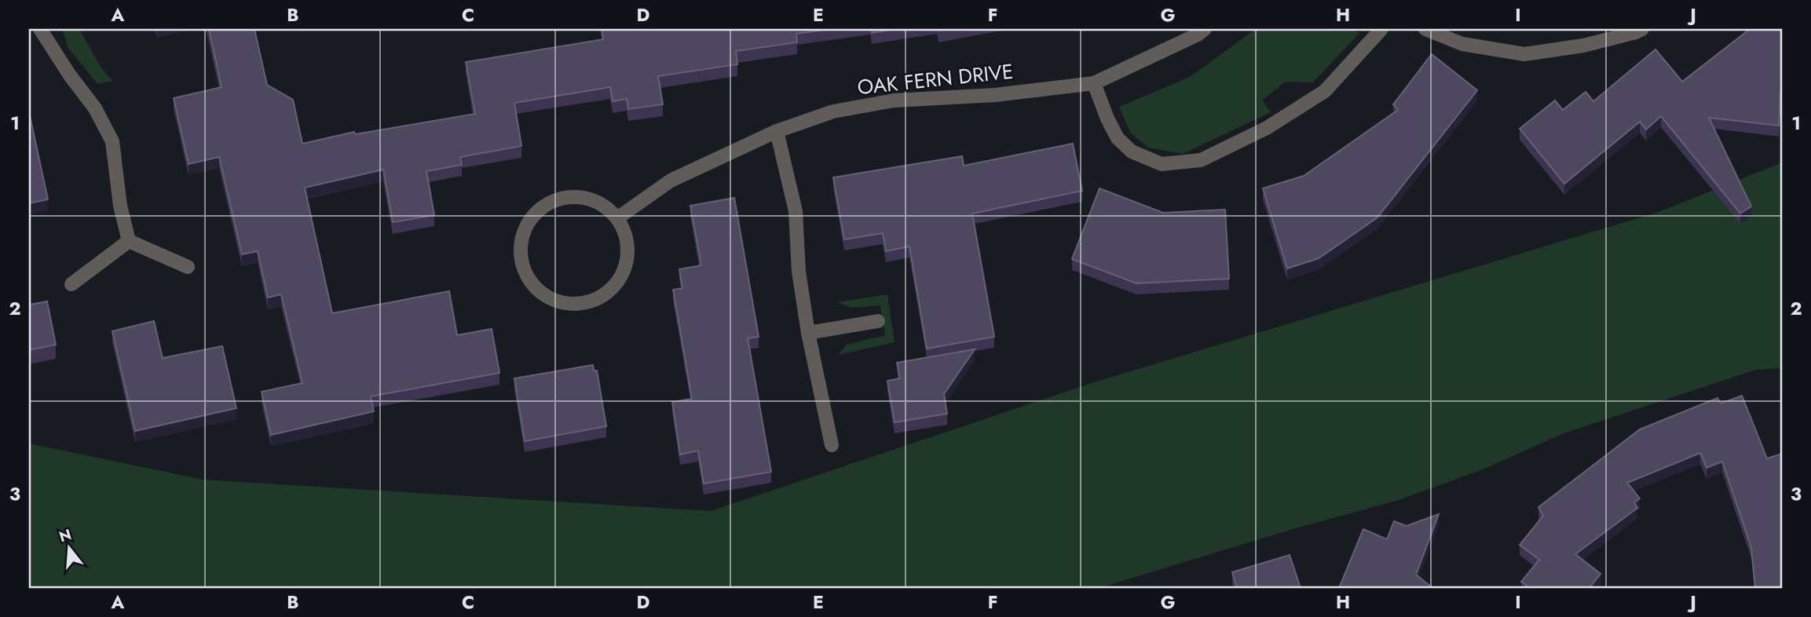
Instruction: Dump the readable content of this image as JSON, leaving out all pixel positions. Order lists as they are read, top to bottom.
{
  "streets": {
    "street": ["OAK FERN DRIVE"]
  },
  "north": "top",
  "grid": {
    "columns": [
      "A",
      "B",
      "C",
      "D",
      "E",
      "F",
      "G",
      "H",
      "I",
      "J"
    ],
    "rows": ["1", "2", "3"]
  }
}
